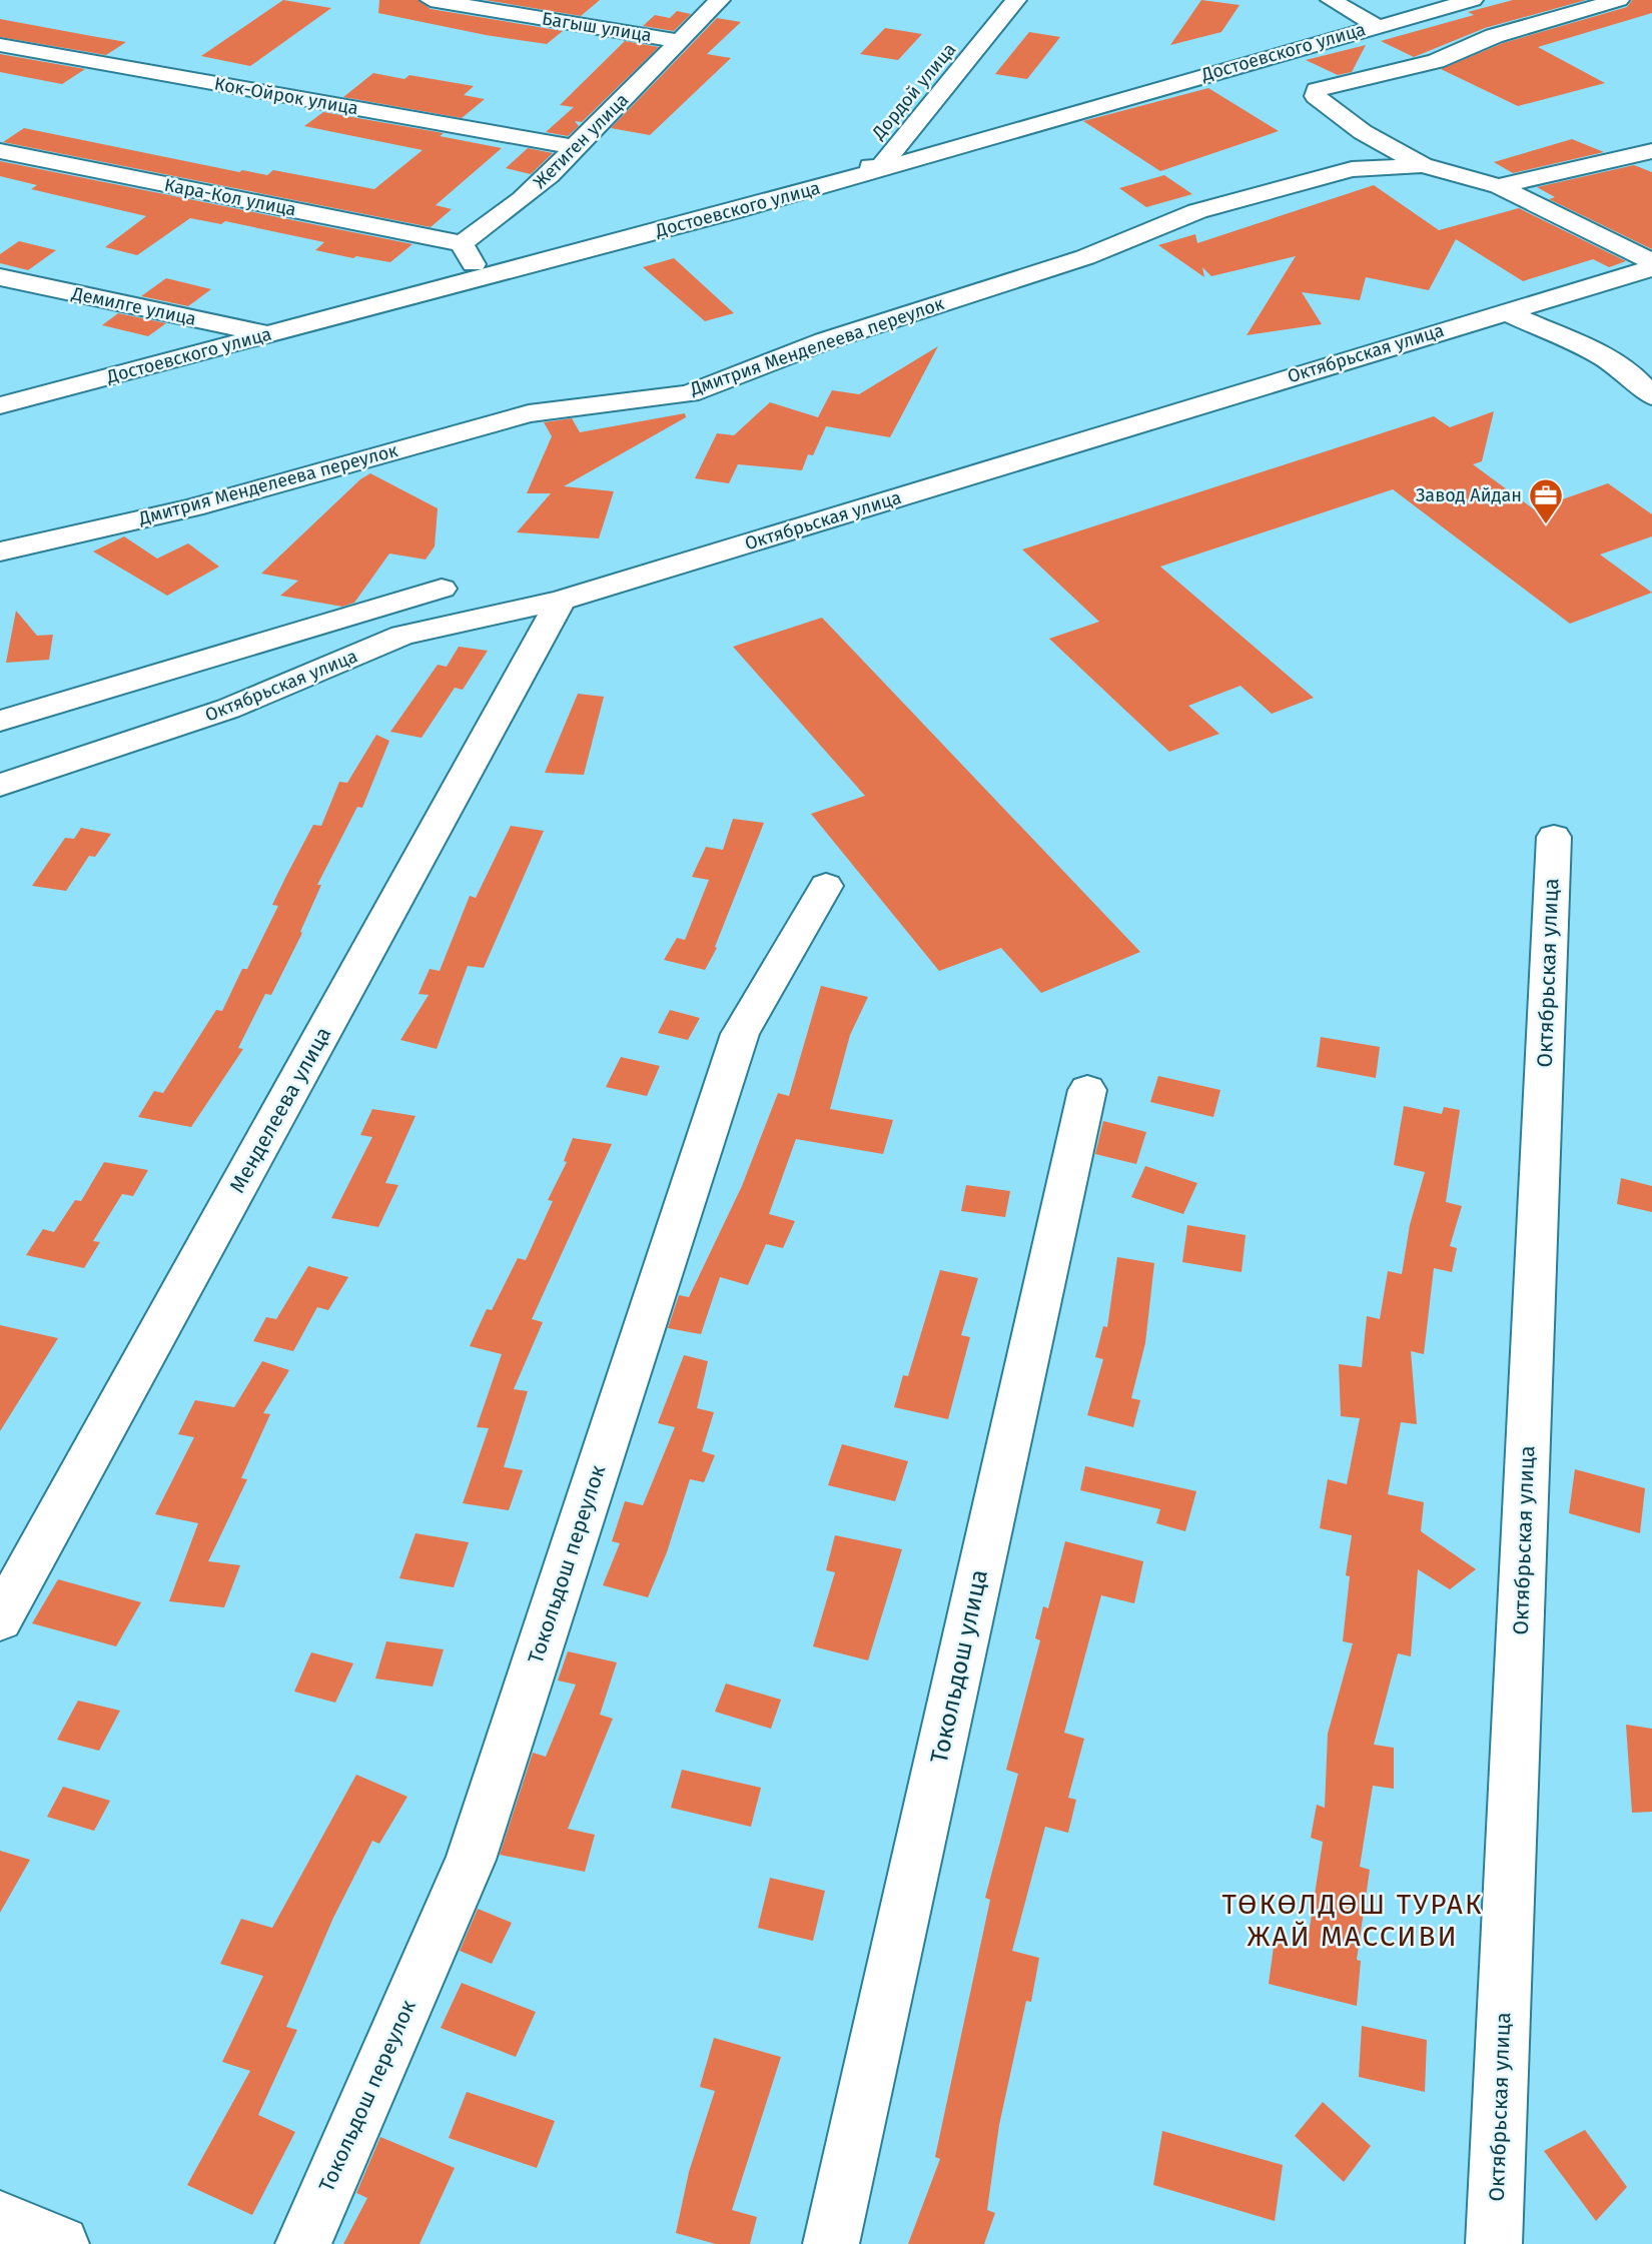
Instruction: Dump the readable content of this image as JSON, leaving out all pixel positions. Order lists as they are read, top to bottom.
{
  "streets": {
    "street": [
      "Багыш улица",
      "Достоевского улица",
      "Дордой улица",
      "Кок-Ойрок улица",
      "Жетиген улица",
      "Кара-Кол улица",
      "Демилге улица",
      "Дмитрия Менделеева переулок",
      "Октябрьская улица",
      "Менделеева улица",
      "Токольдош переулок",
      "Токольдош улица"
    ]
  },
  "crossings": [
    ["Багыш улица", "Жетиген улица"],
    ["Достоевского улица", "Дордой улица"],
    ["Достоевского улица", "Демилге улица"],
    ["Кок-Ойрок улица", "Жетиген улица"],
    ["Жетиген улица", "Кара-Кол улица"],
    ["Октябрьская улица", "Менделеева улица"]
  ],
  "districts": ["ТӨКӨЛДӨШ ТУРАК ЖАЙ МАССИВИ"],
  "places": {
    "office": ["Завод Айдан"]
  }
}
